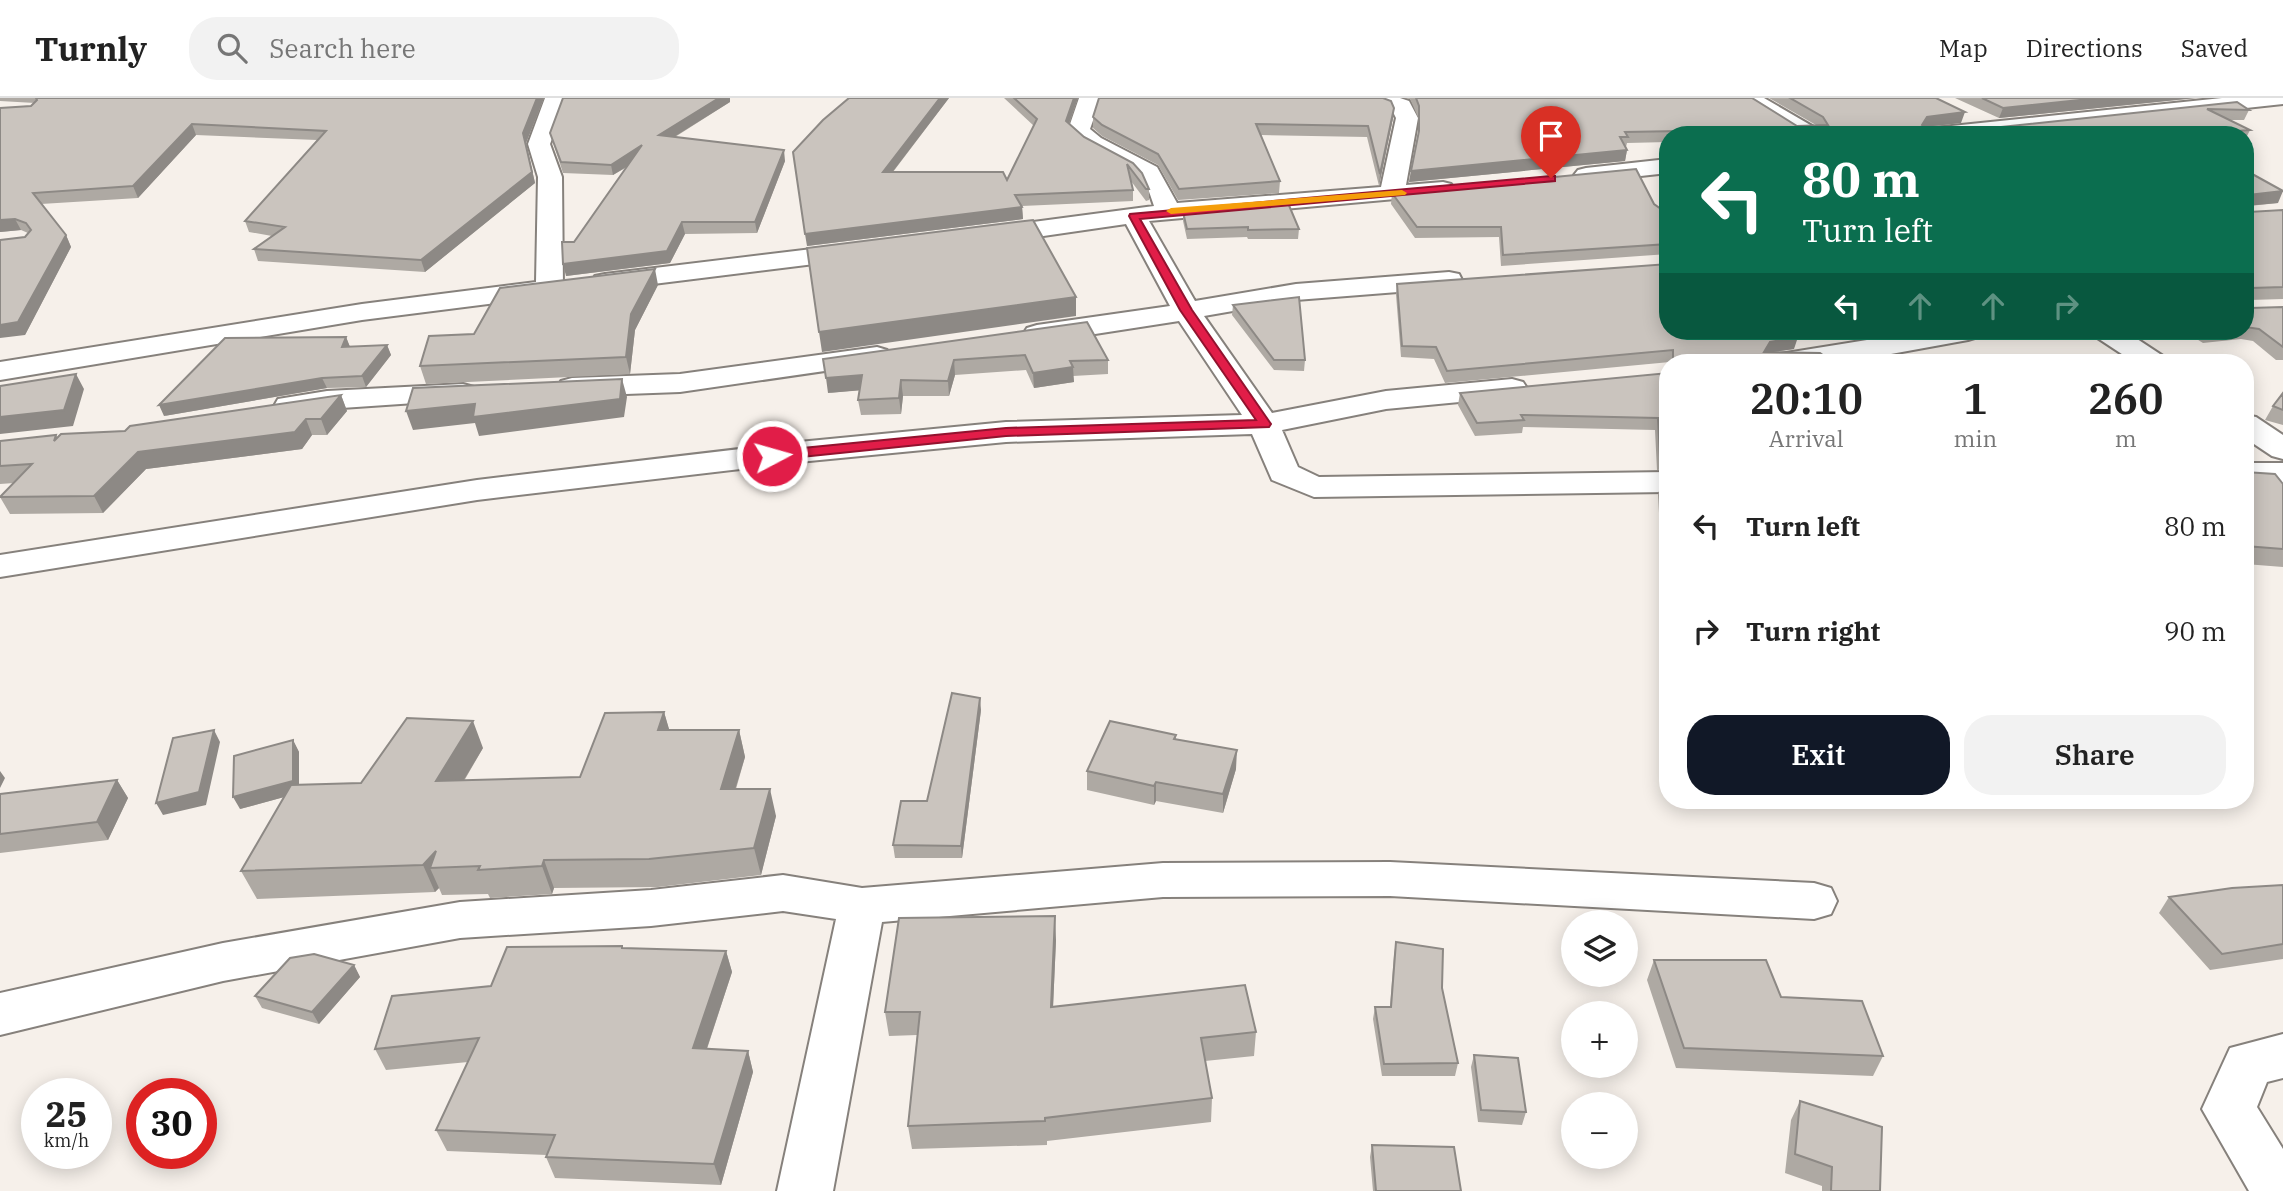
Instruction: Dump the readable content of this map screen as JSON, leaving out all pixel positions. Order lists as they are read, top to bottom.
{
  "page": {
    "header": "Turnly",
    "search": "Search here",
    "nav": ["Map", "Directions", "Saved"],
    "turn": ["80 m", "Turn left"],
    "eta": [
      "20:10",
      "Arrival",
      "1",
      "min",
      "260",
      "m"
    ],
    "list": [
      {
        "name": "Turn left",
        "value": "80 m"
      },
      {
        "name": "Turn right",
        "value": "90 m"
      }
    ],
    "buttons": ["Exit", "Share"],
    "map_buttons": ["+", "−"],
    "speed": "25 km/h",
    "limit": "30"
  }
}
